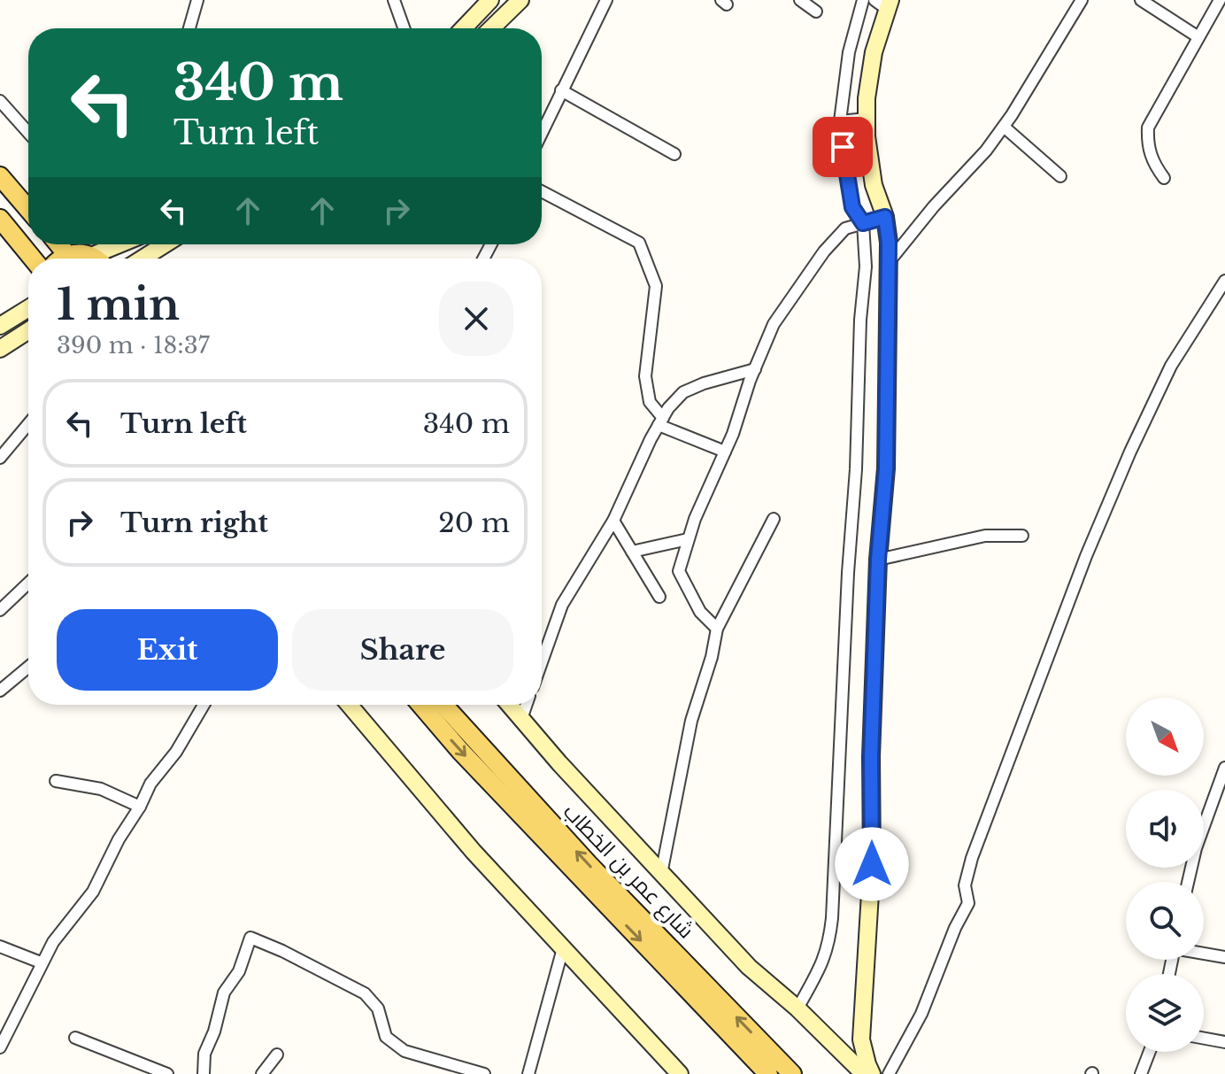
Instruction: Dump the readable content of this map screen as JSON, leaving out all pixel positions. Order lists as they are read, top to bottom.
{
  "streets": {
    "main road": ["شارع عمر بن الخطاب"]
  },
  "north": "bottom right",
  "page": {
    "turn": ["340 m", "Turn left"],
    "heading": ["1 min", "390 m · 18:37"],
    "list": [
      {
        "name": "Turn left",
        "value": "340 m"
      },
      {
        "name": "Turn right",
        "value": "20 m"
      }
    ],
    "buttons": ["Exit", "Share"]
  }
}
